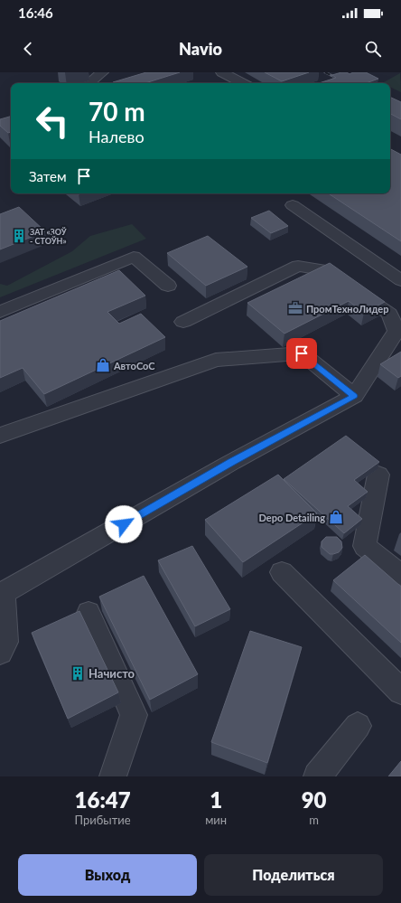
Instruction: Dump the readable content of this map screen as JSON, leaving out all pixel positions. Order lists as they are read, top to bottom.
{
  "places": {
    "building": ["ЗАТ «ЗОЎ - СТОЎН»", "Начисто"],
    "office": ["ПромТехноЛидер"],
    "shop": ["АвтоСоС", "Depo Detailing"]
  },
  "page": {
    "status": "16:46",
    "header": "Navio",
    "turn": ["70 m", "Налево"],
    "then": "Затем",
    "eta": [
      "16:47",
      "Прибытие",
      "1",
      "мин",
      "90",
      "m"
    ],
    "buttons": ["Выход", "Поделиться"]
  }
}
